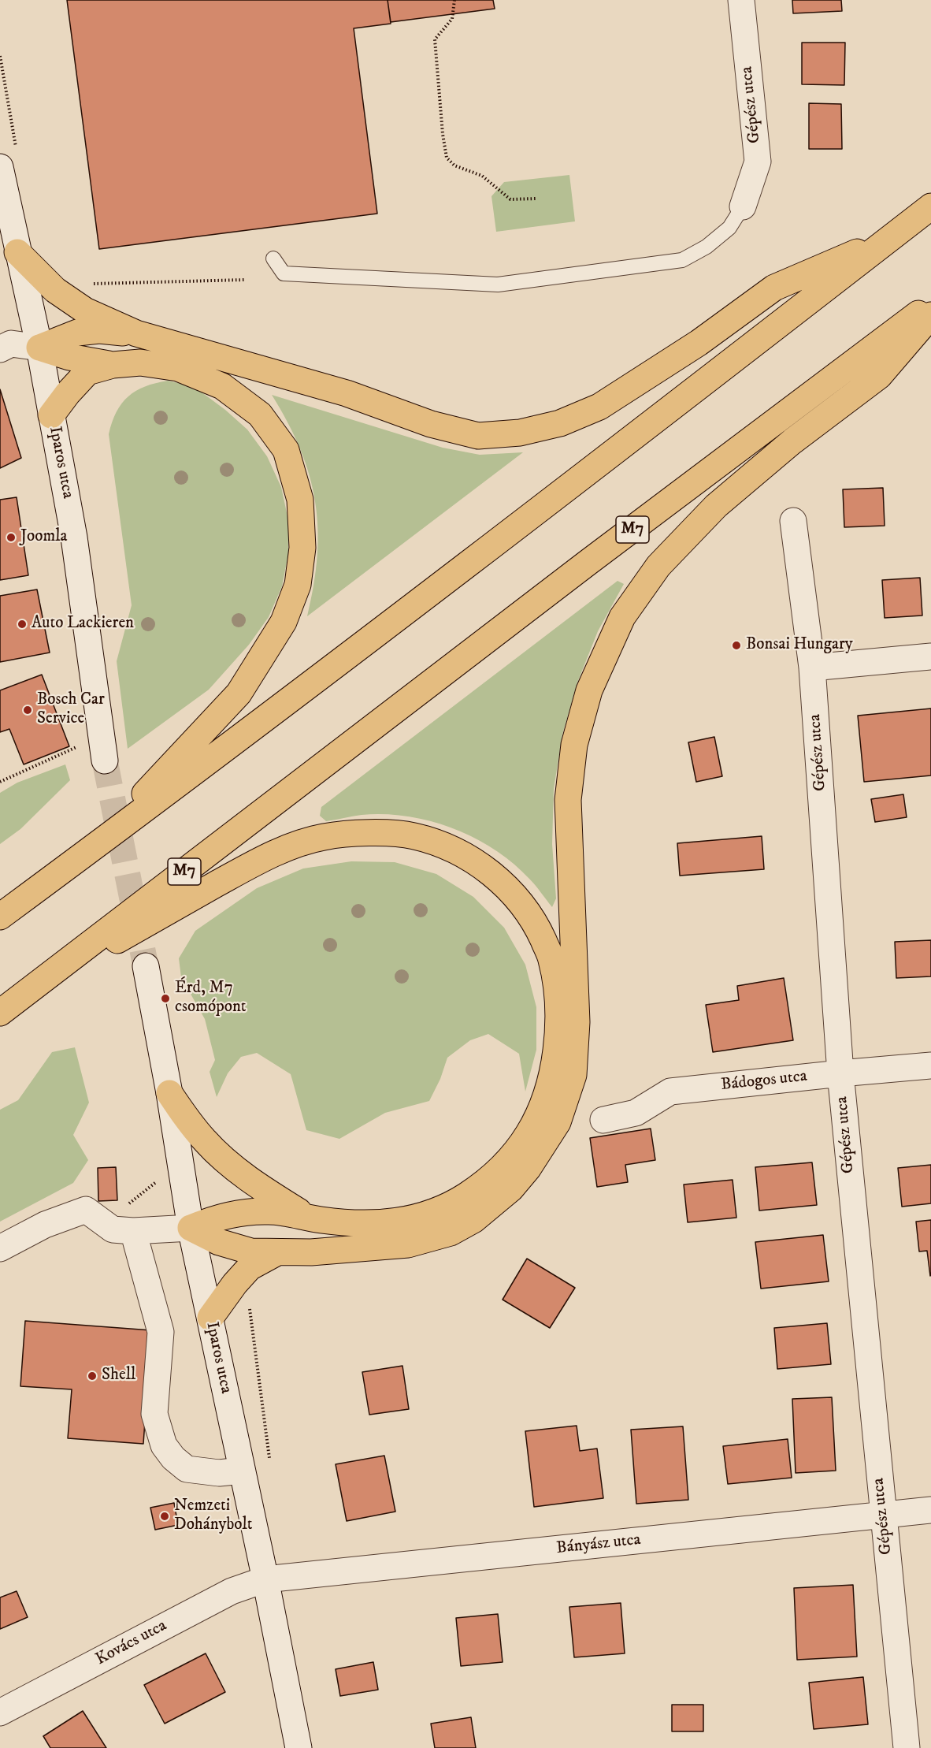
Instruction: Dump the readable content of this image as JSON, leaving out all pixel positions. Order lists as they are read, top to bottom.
{
  "streets": {
    "highway": ["M7"],
    "street": [
      "Gépész utca",
      "Iparos utca",
      "Bádogos utca",
      "Bányász utca",
      "Kovács utca"
    ]
  },
  "crossings": [
    ["Gépész utca", "Bádogos utca"],
    ["Gépész utca", "Bányász utca"],
    ["Iparos utca", "Bányász utca"],
    ["Iparos utca", "Kovács utca"],
    ["Bányász utca", "Kovács utca"]
  ],
  "places": [
    "Joomla",
    "Auto Lackieren",
    "Bonsai Hungary",
    "Bosch Car Service",
    "Érd, M7 csomópont",
    "Shell",
    "Nemzeti Dohánybolt"
  ]
}
